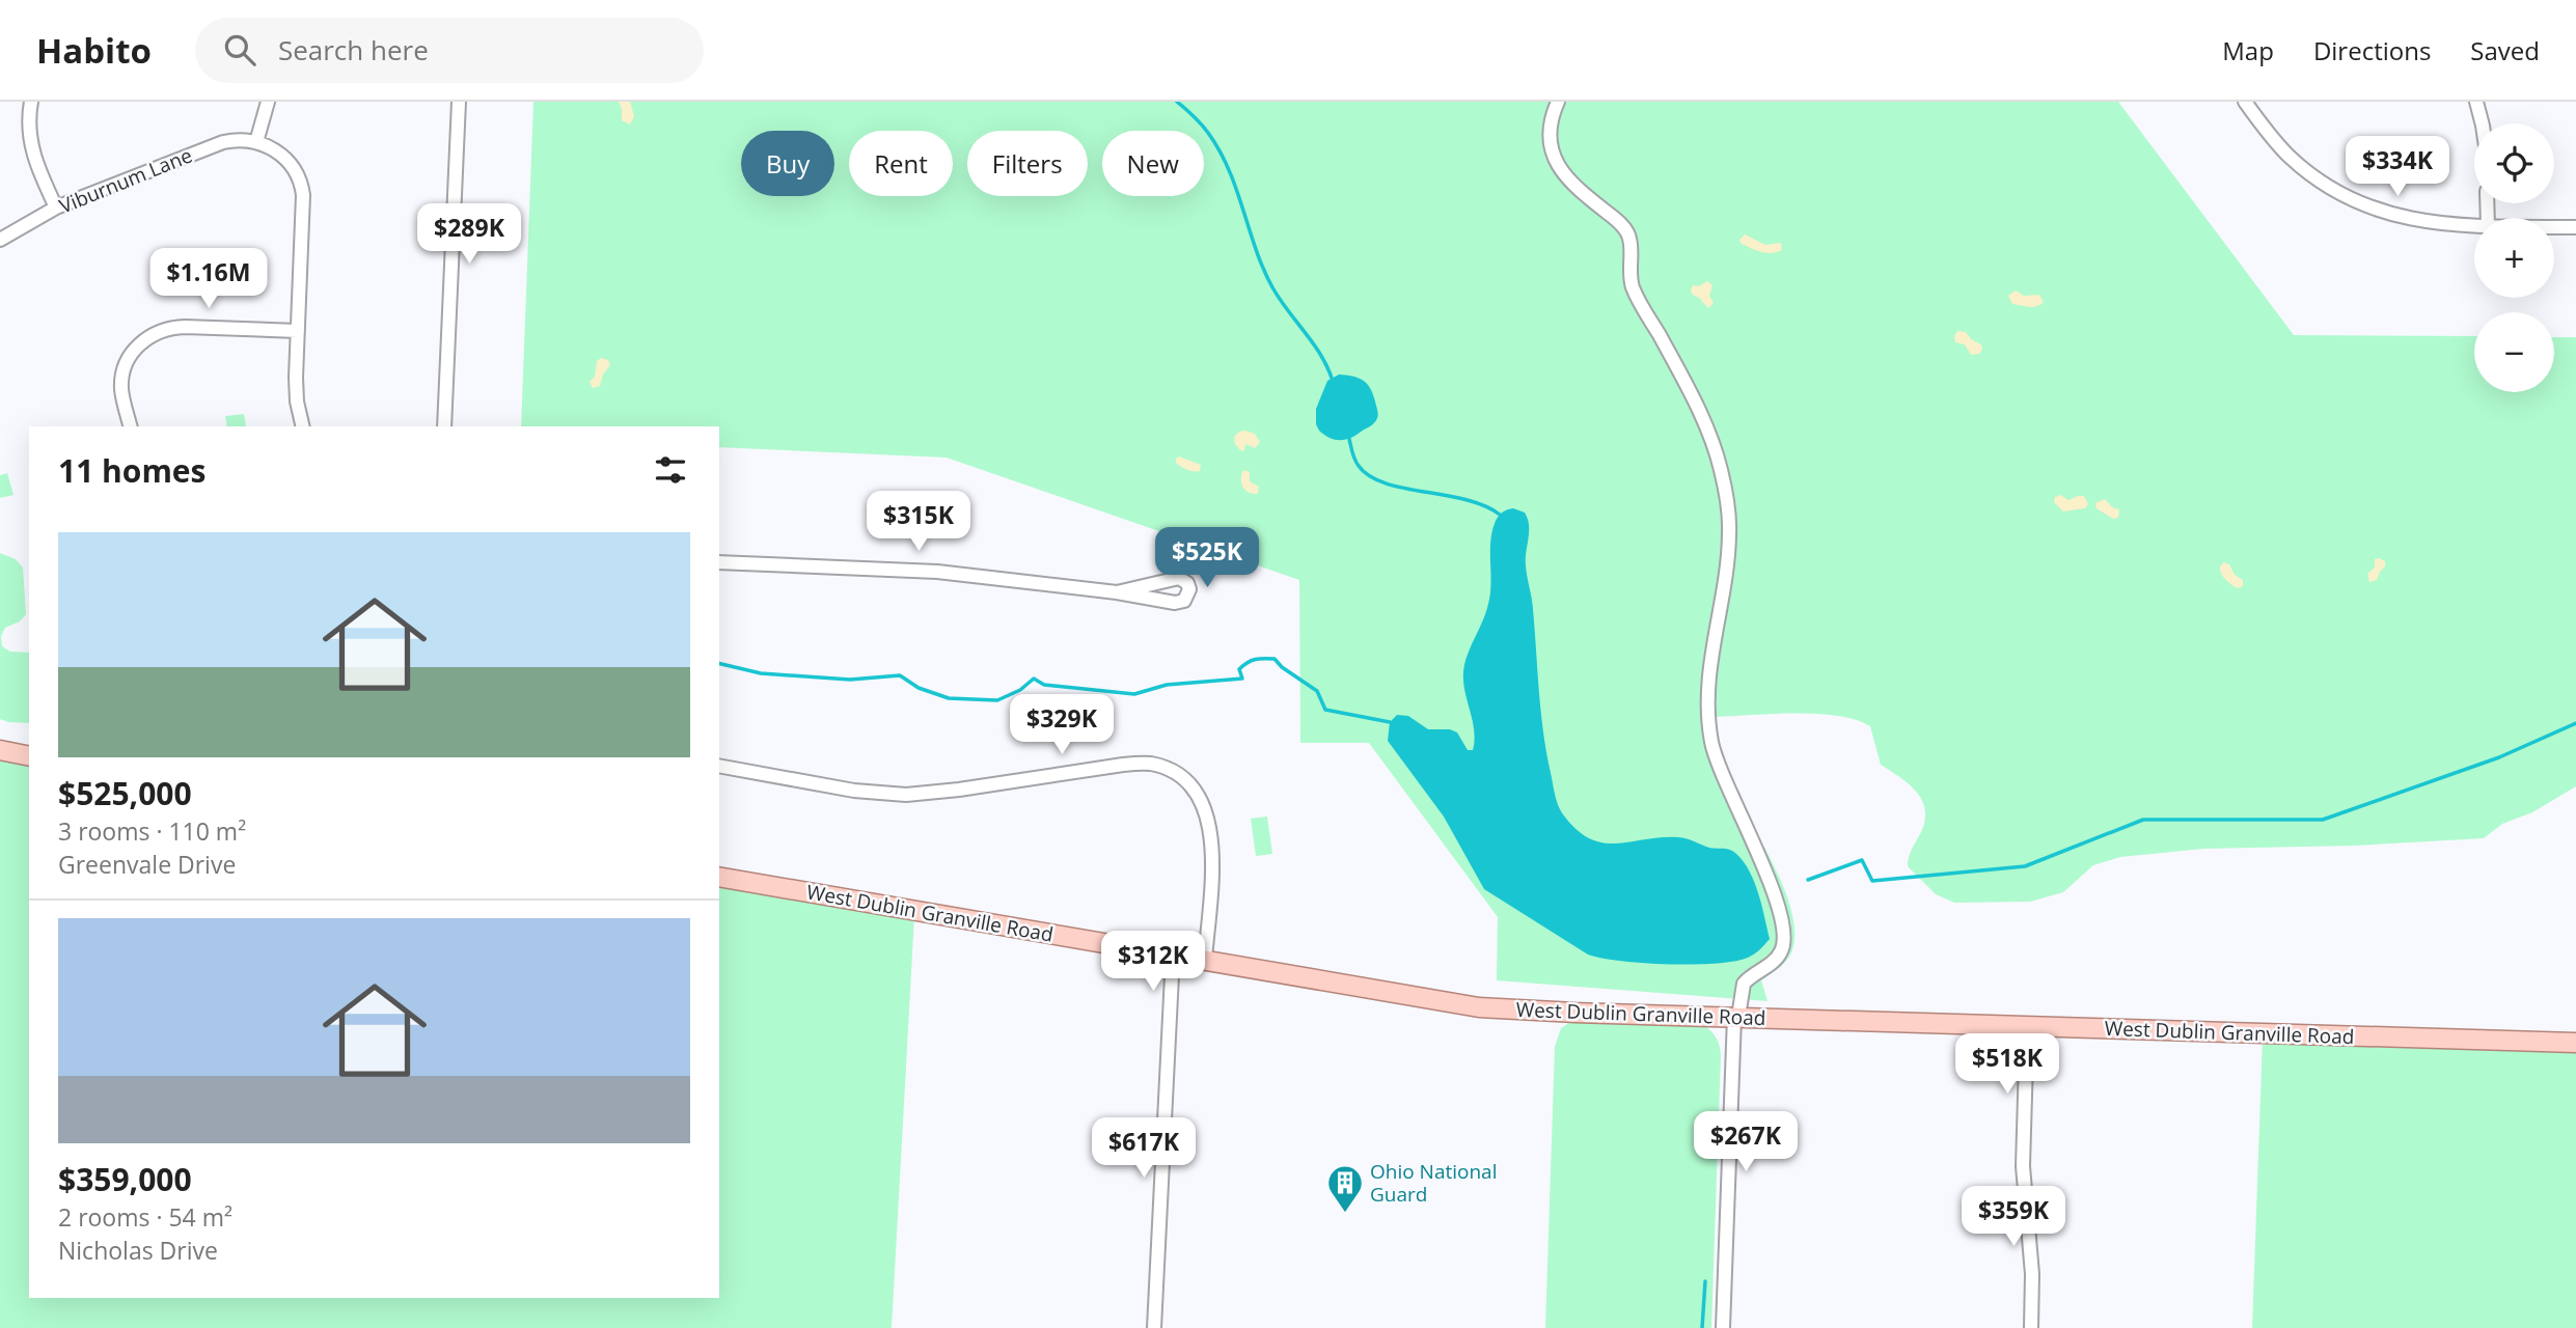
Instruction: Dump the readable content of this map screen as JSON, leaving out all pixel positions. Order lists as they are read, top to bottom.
{
  "streets": {
    "main road": ["West Dublin Granville Road"],
    "street": ["Viburnum Lane"]
  },
  "places": {
    "building": ["Ohio National Guard"]
  },
  "page": {
    "header": "Habito",
    "search": "Search here",
    "nav": ["Map", "Directions", "Saved"],
    "map_buttons": ["+", "−"],
    "chip": [
      "Buy",
      "Rent",
      "Filters",
      "New"
    ],
    "price": [
      "$334K",
      "$289K",
      "$1.16M",
      "$315K",
      "$525K",
      "$329K",
      "$312K",
      "$518K",
      "$267K",
      "$617K",
      "$359K"
    ],
    "heading": "11 homes",
    "list": [
      {
        "name": "$525,000",
        "note": "3 rooms · 110 m² · Greenvale Drive"
      },
      {
        "name": "$359,000",
        "note": "2 rooms · 54 m² · Nicholas Drive"
      }
    ]
  }
}
